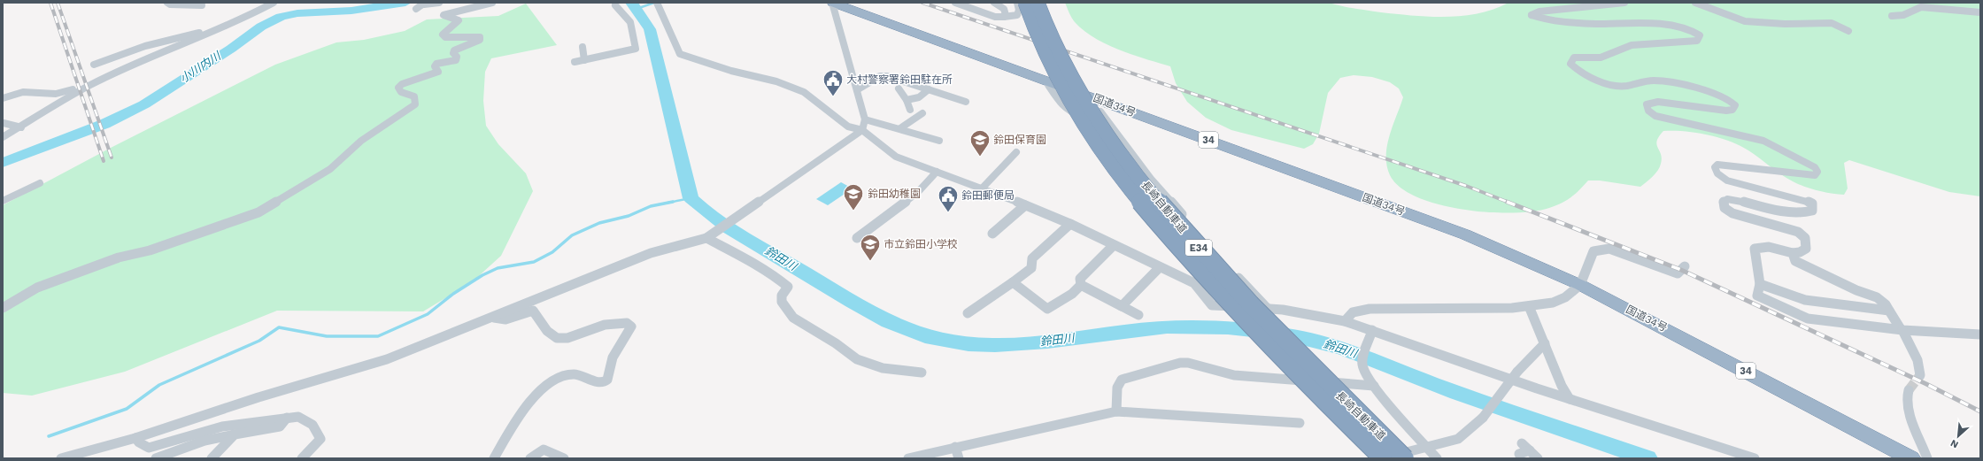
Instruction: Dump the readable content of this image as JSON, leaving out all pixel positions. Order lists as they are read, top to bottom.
{
  "streets": {
    "highway": [
      "国道34号",
      "34",
      "長崎自動車道",
      "E34"
    ]
  },
  "water": ["小川内川", "鈴田川"],
  "places": {
    "public building": ["大村警察署鈴田駐在所", "鈴田郵便局"],
    "school or university": ["鈴田保育園", "鈴田幼稚園", "市立鈴田小学校"]
  },
  "north": "bottom left"
}
